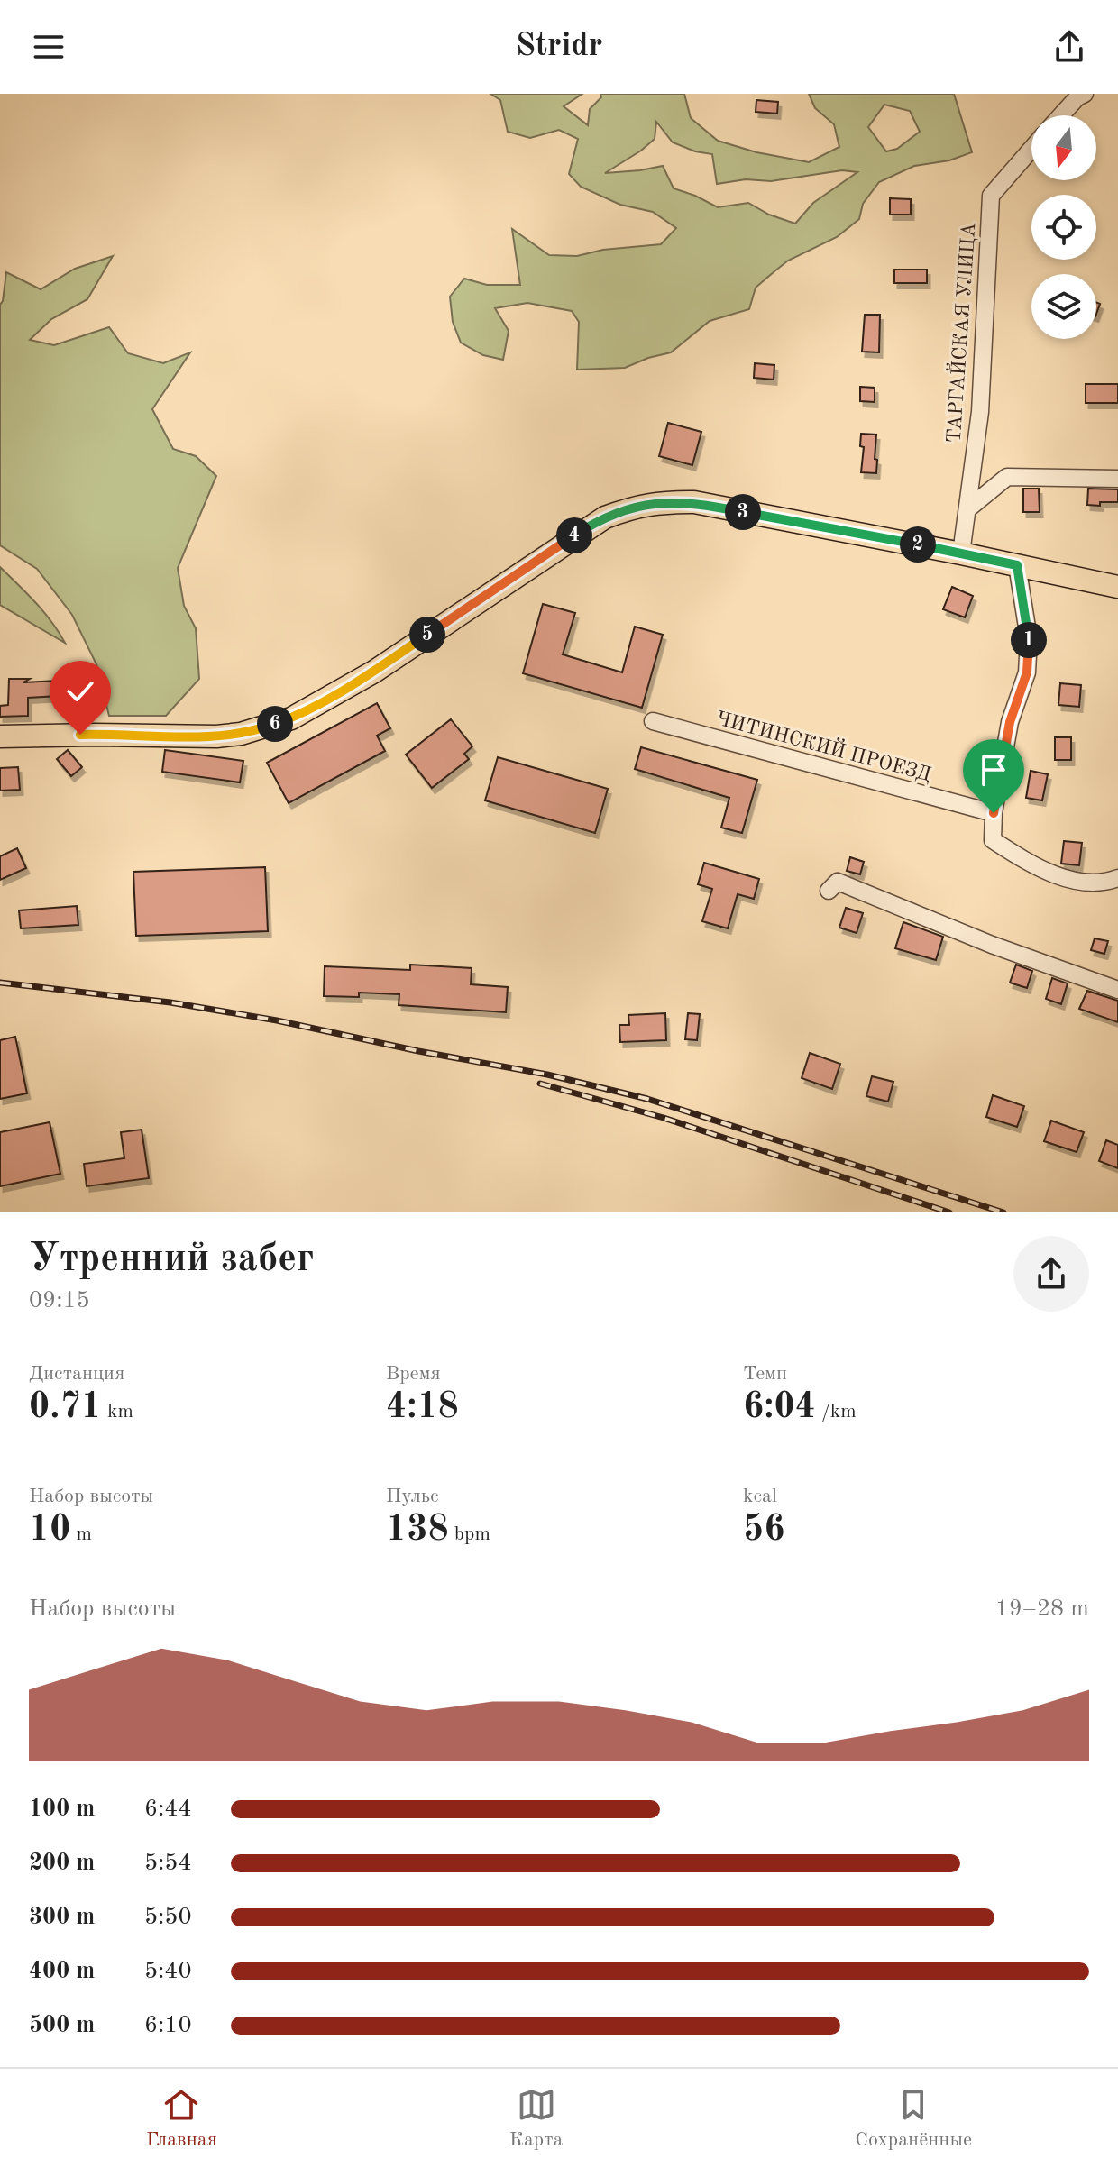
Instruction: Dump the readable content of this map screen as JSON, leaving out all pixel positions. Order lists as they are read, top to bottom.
{
  "streets": {
    "street": ["ТАРГАЙСКАЯ УЛИЦА", "ЧИТИНСКИЙ ПРОЕЗД"]
  },
  "north": "bottom",
  "page": {
    "header": "Stridr",
    "pins": [
      "3",
      "4",
      "2",
      "5",
      "1",
      "6"
    ],
    "heading": ["Утренний забег", "09:15"],
    "stats": [
      ["Дистанция", "0.71 km"],
      ["Время", "4:18"],
      ["Темп", "6:04 /km"],
      ["Набор высоты", "10 m"],
      ["Пульс", "138 bpm"],
      ["kcal", "56"]
    ],
    "chart": ["Набор высоты", "19–28 m"],
    "list": [
      {
        "name": "100 m",
        "note": "6:44"
      },
      {
        "name": "200 m",
        "note": "5:54"
      },
      {
        "name": "300 m",
        "note": "5:50"
      },
      {
        "name": "400 m",
        "note": "5:40"
      },
      {
        "name": "500 m",
        "note": "6:10"
      }
    ],
    "tabs": ["Главная", "Карта", "Сохранённые"]
  }
}
